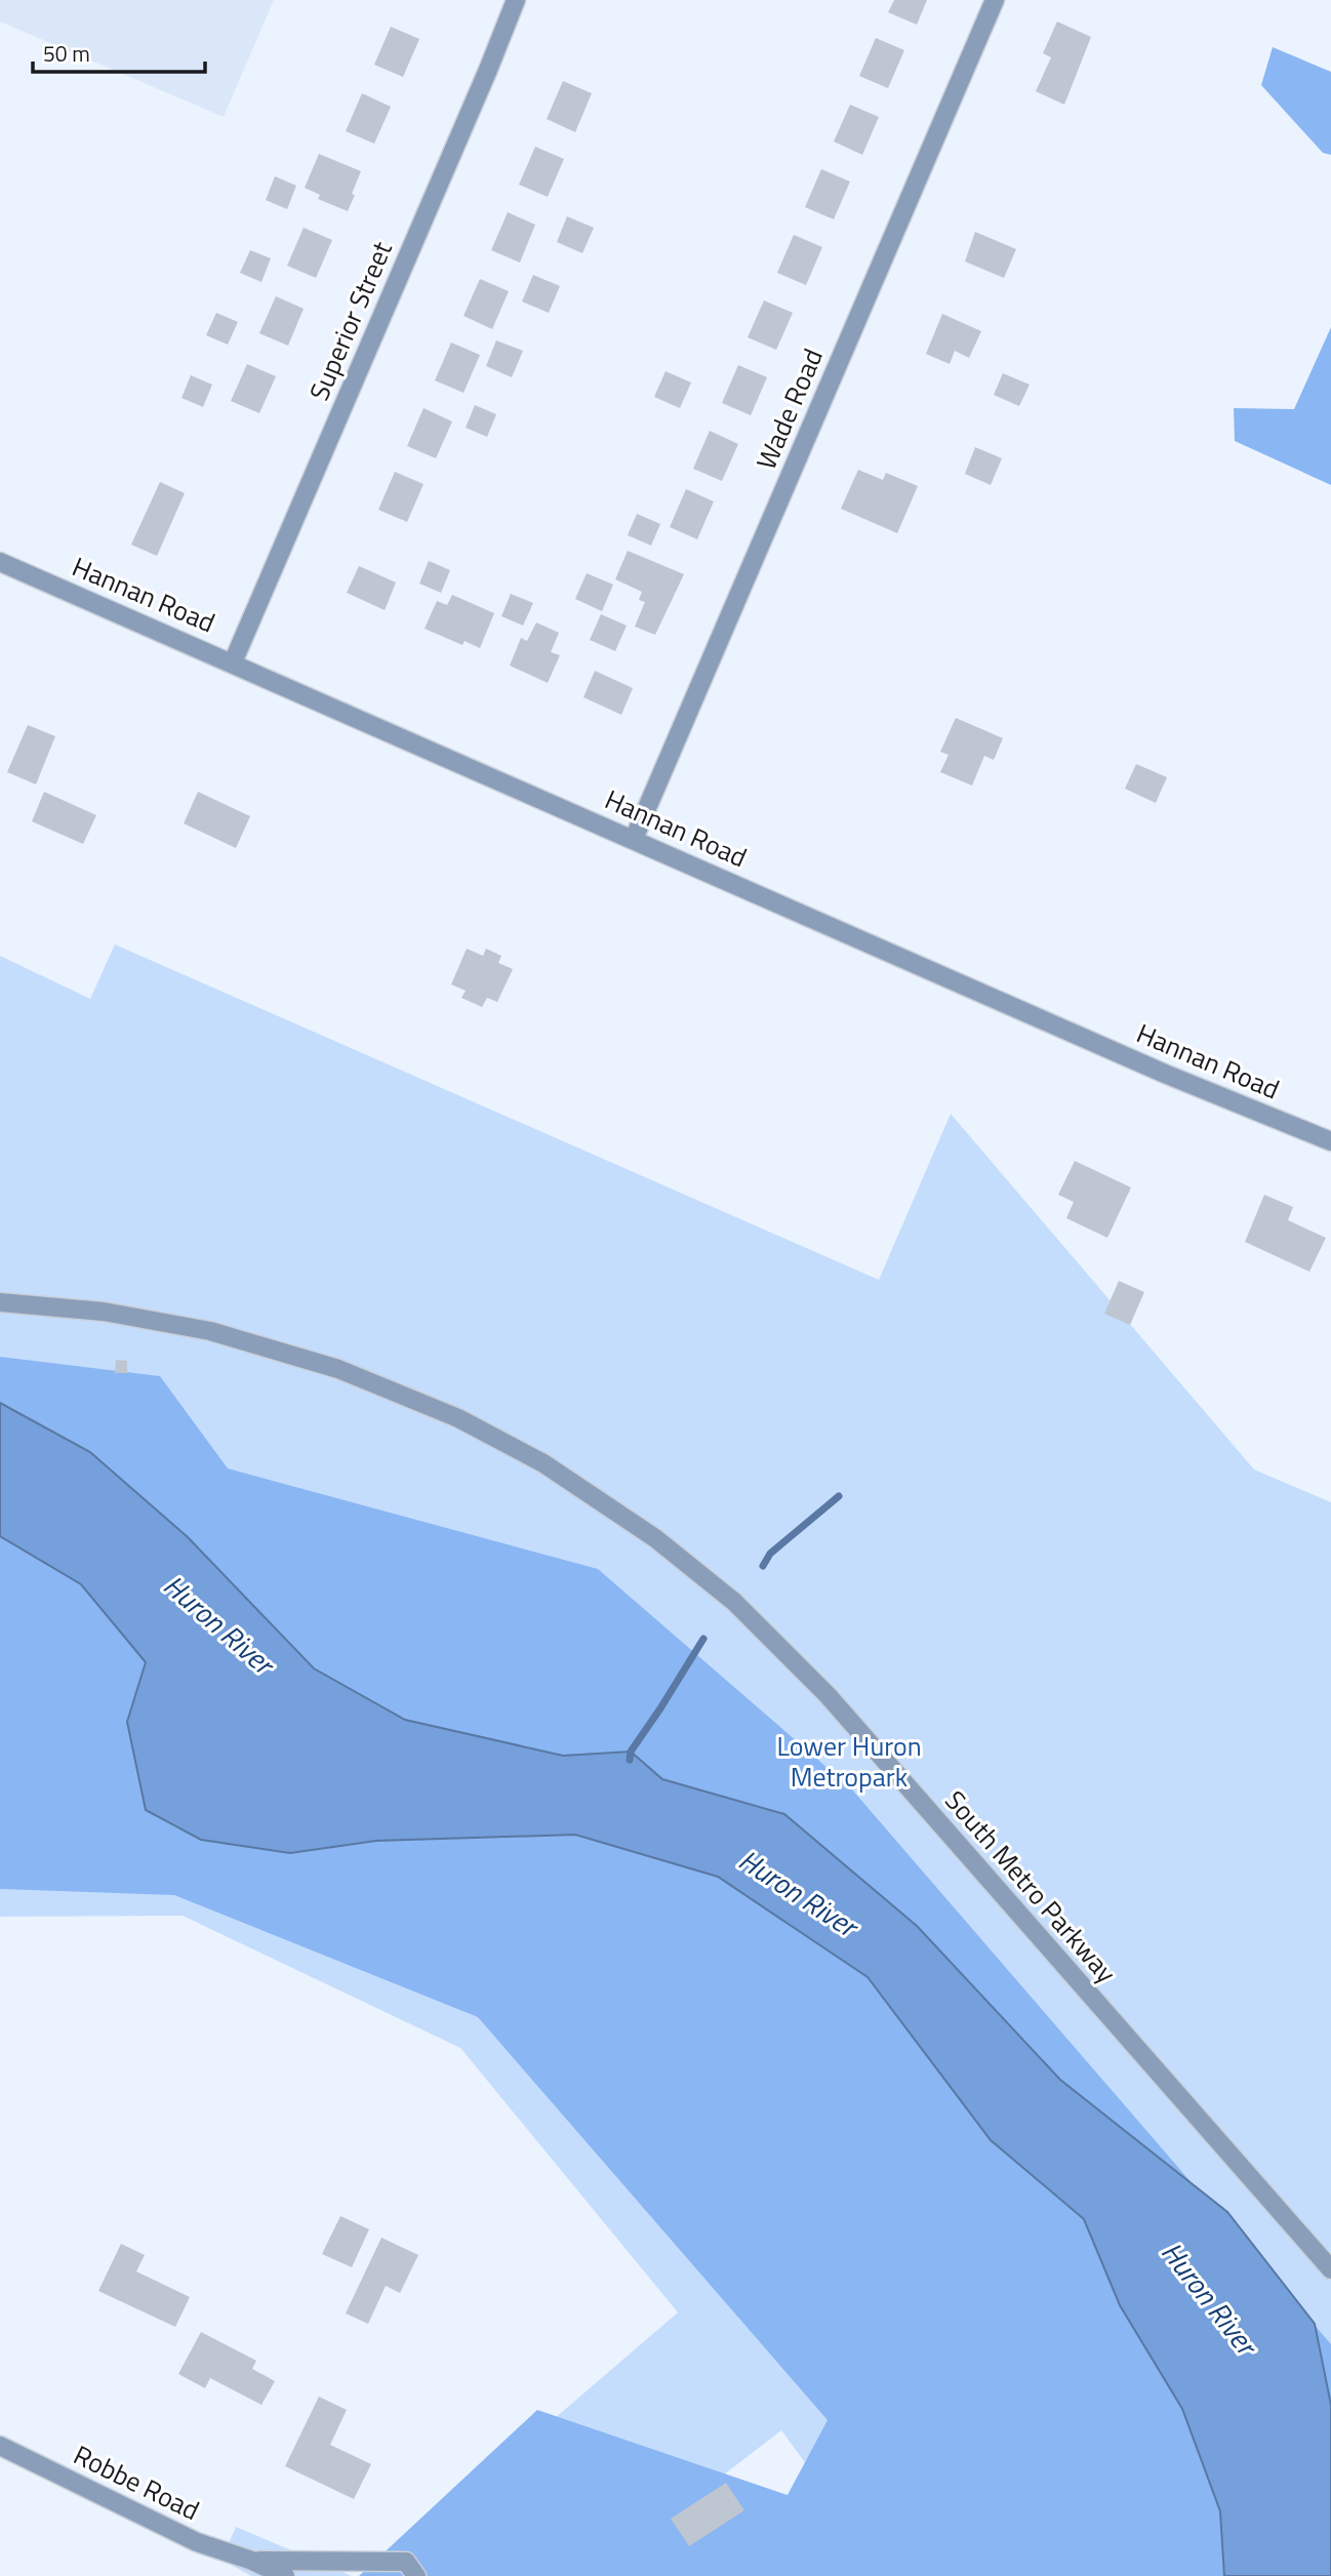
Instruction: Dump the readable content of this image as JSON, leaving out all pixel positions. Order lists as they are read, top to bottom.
{
  "streets": {
    "street": [
      "Superior Street",
      "Wade Road",
      "Hannan Road",
      "South Metro Parkway",
      "Robbe Road"
    ]
  },
  "crossings": [
    ["Superior Street", "Hannan Road"],
    ["Wade Road", "Hannan Road"]
  ],
  "water": ["Huron River"],
  "parks": ["Lower Huron Metropark"],
  "scale_bar": "50 m"
}
